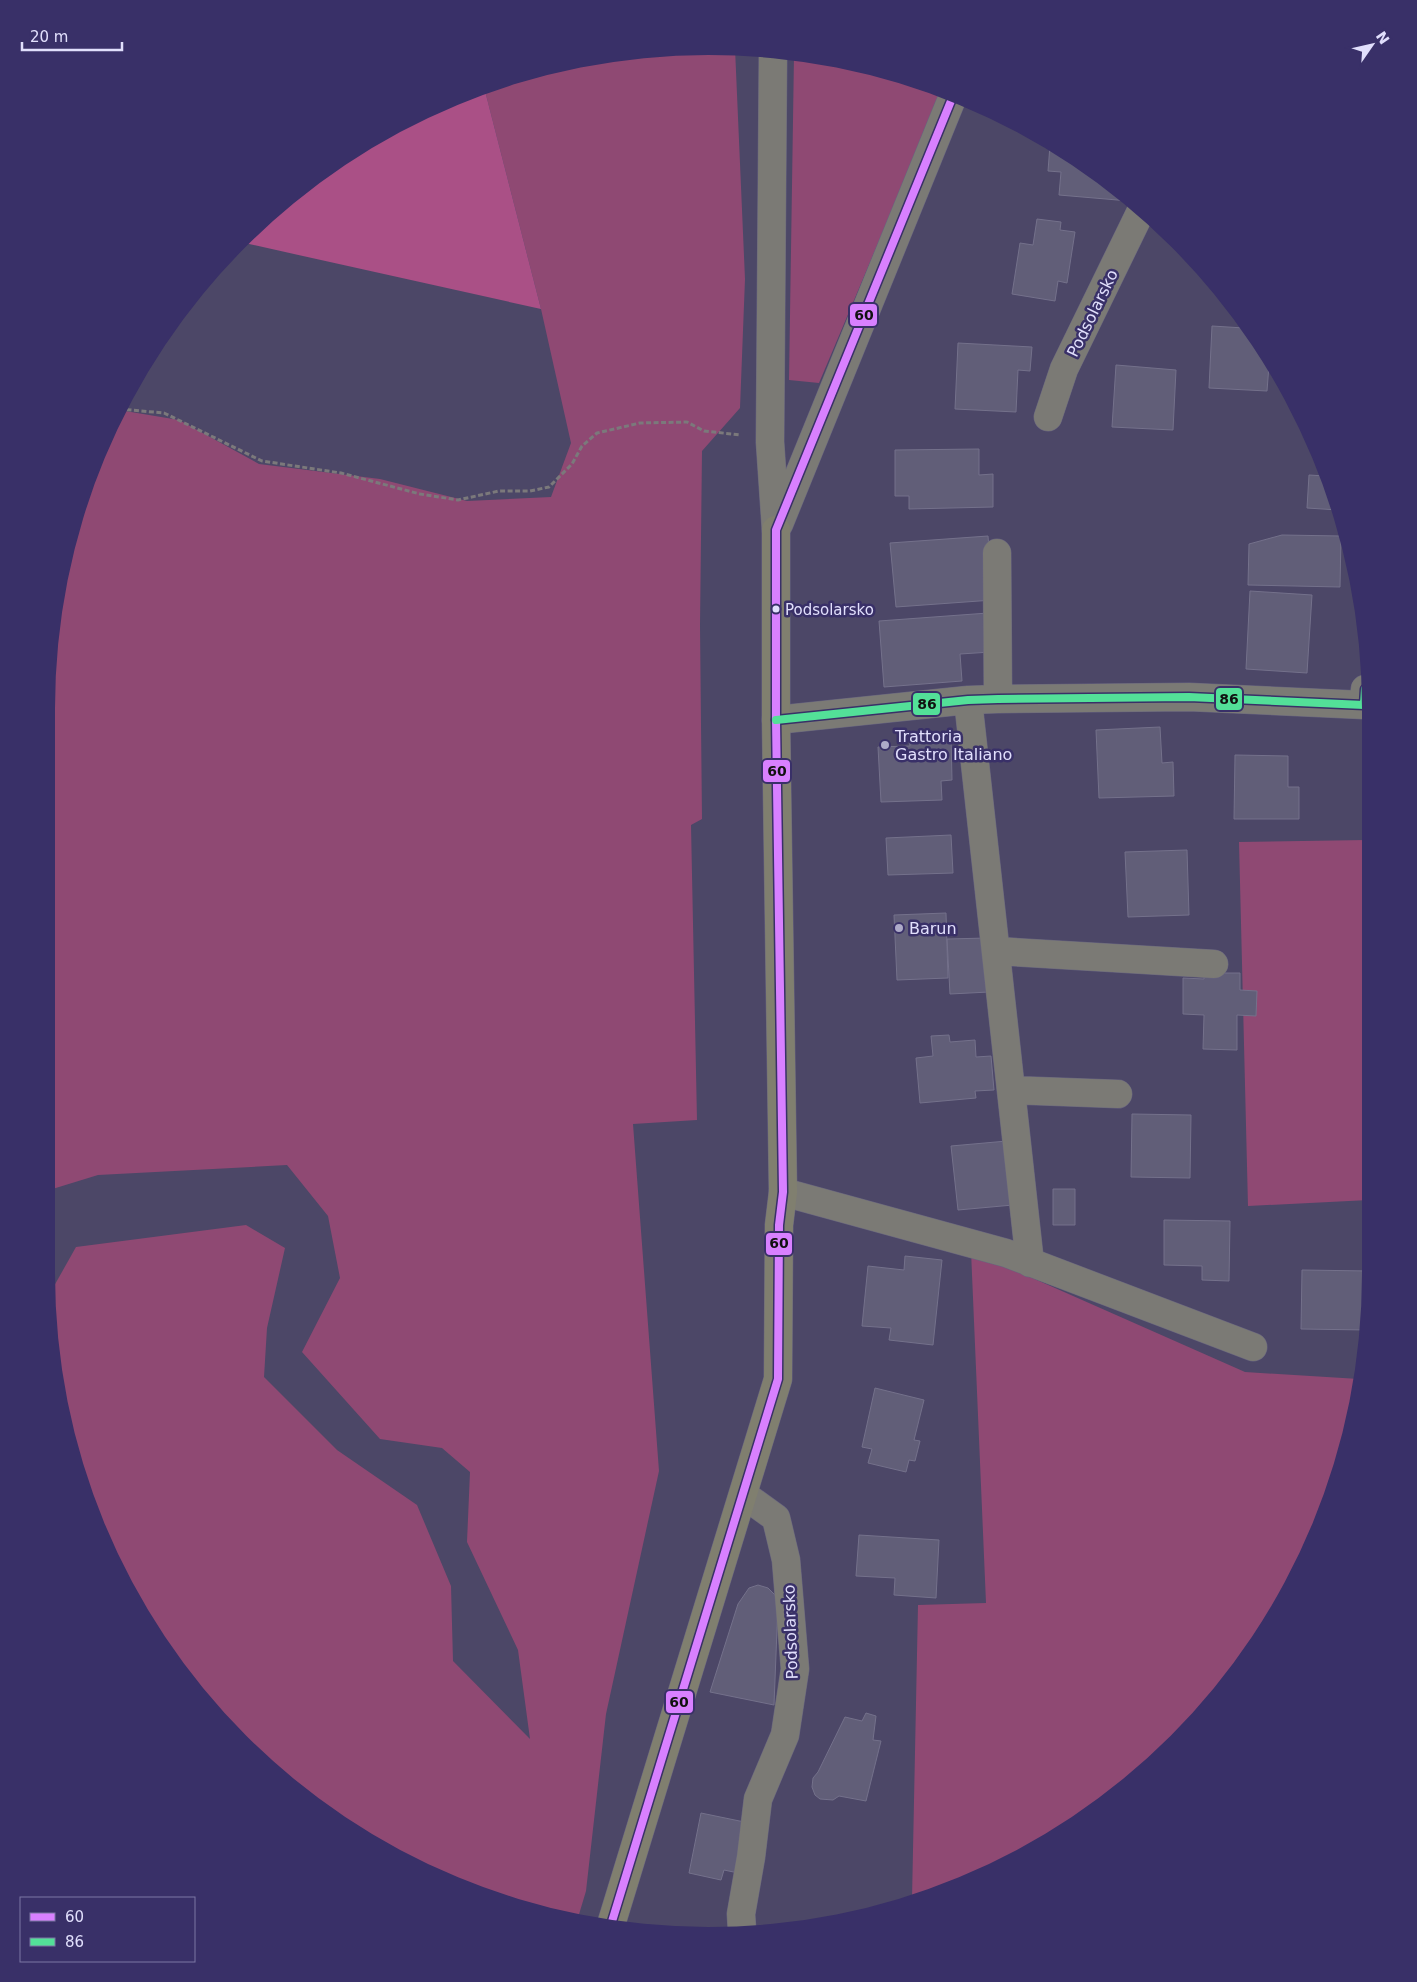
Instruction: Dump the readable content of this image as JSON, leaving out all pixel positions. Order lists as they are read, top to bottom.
{
  "streets": {
    "street": ["Podsolarsko"]
  },
  "places": ["Podsolarsko", "Trattoria Gastro Italiano", "Barun"],
  "lines": ["transit line 60", "transit line 86"],
  "legend": ["60", "86"],
  "scale_bar": "20 m",
  "north": "top right"
}
